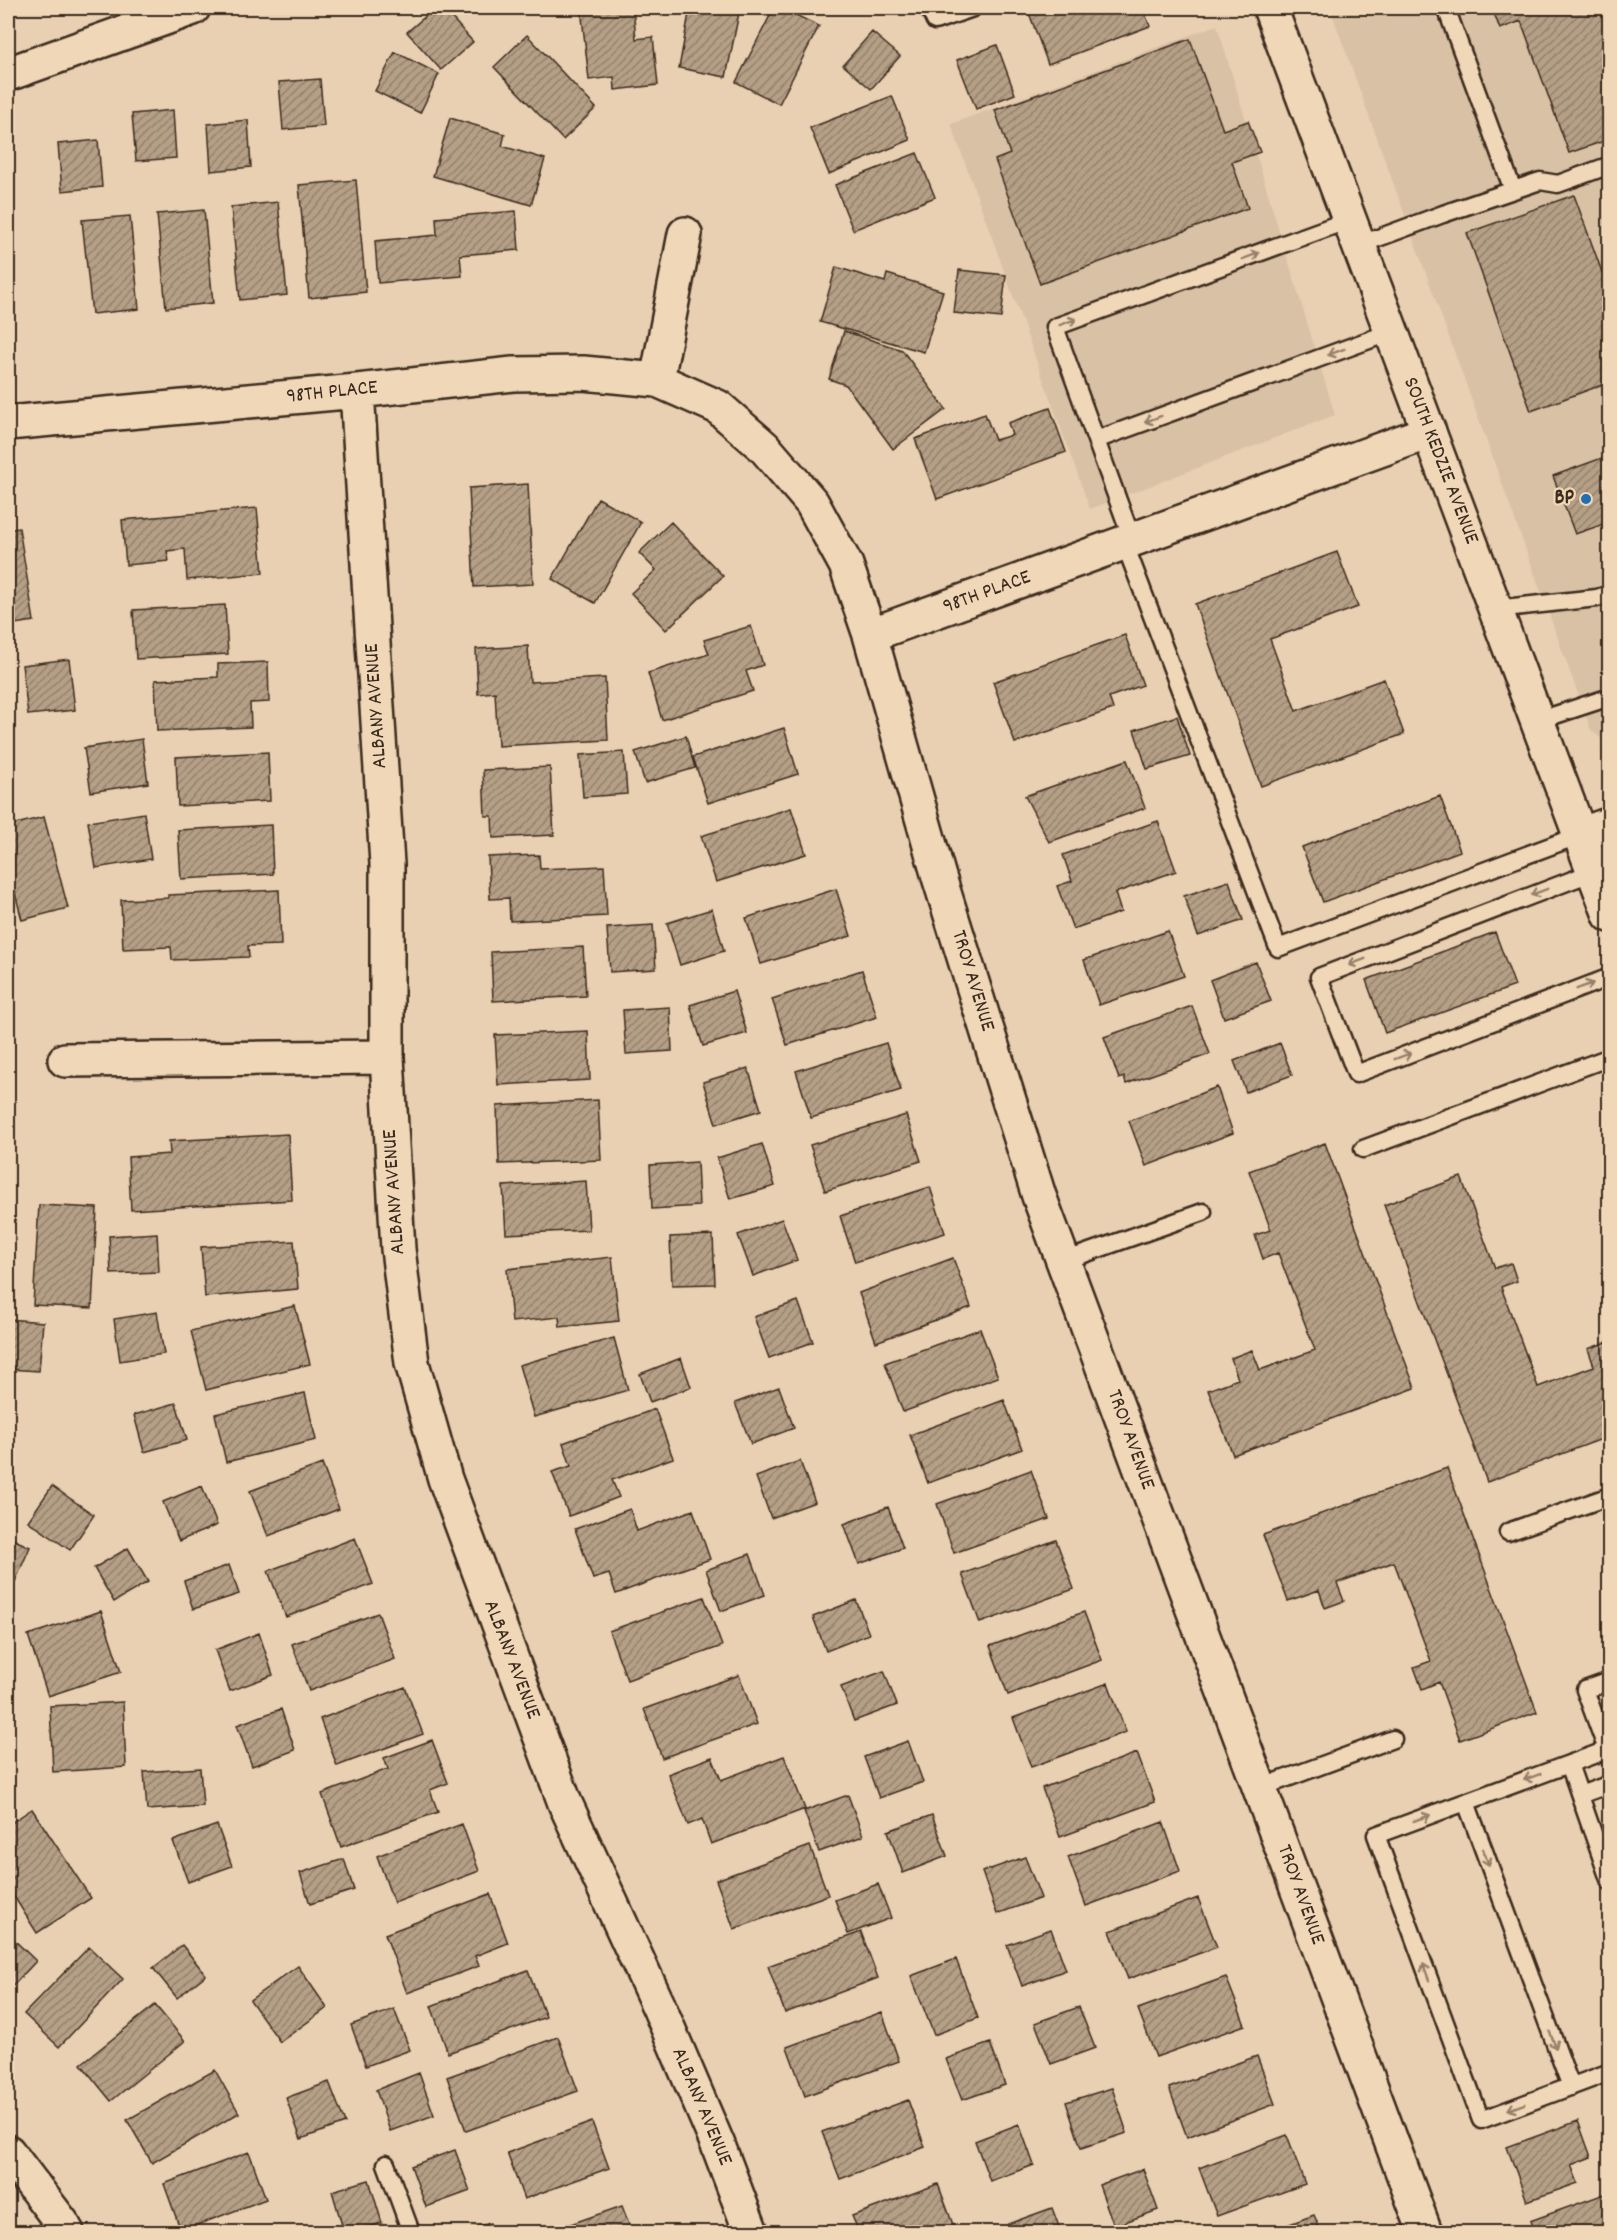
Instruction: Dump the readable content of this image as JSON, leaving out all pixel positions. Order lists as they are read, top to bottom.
{
  "streets": {
    "street": [
      "98TH PLACE",
      "SOUTH KEDZIE AVENUE",
      "ALBANY AVENUE",
      "TROY AVENUE"
    ]
  },
  "crossings": [
    ["98TH PLACE", "SOUTH KEDZIE AVENUE"],
    ["98TH PLACE", "ALBANY AVENUE"],
    ["98TH PLACE", "TROY AVENUE"]
  ],
  "places": ["BP"]
}
